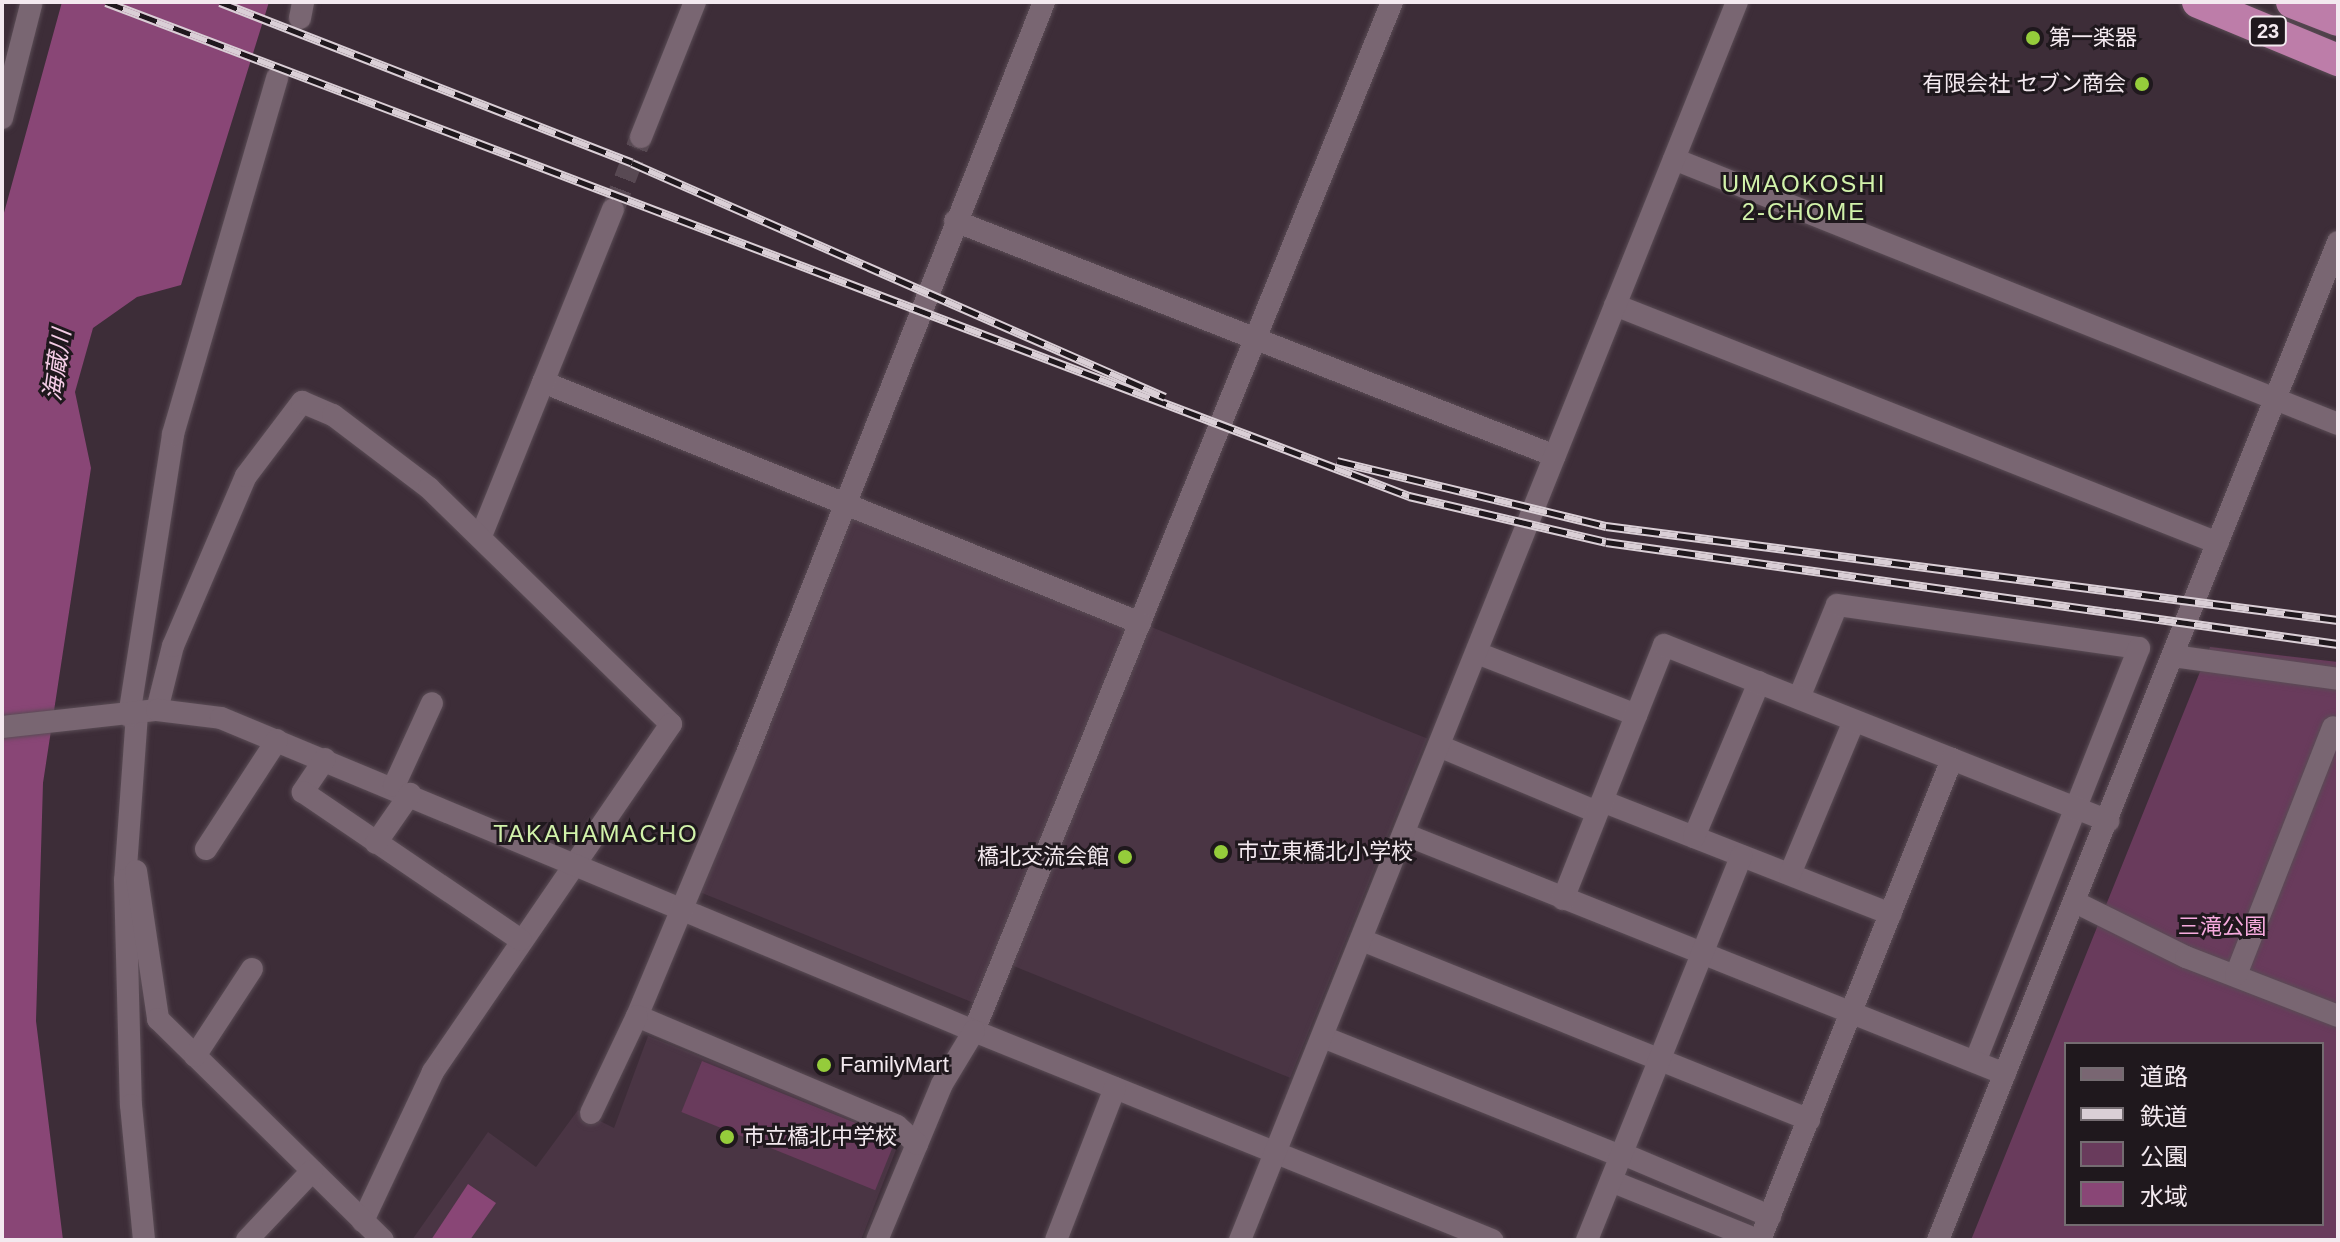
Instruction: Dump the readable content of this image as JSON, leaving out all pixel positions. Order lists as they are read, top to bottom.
{
  "streets": {
    "highway": ["23"]
  },
  "districts": ["UMAOKOSHI 2-CHOME", "TAKAHAMACHO"],
  "water": ["海蔵川"],
  "parks": ["三滝公園"],
  "places": [
    "第一楽器",
    "有限会社 セブン商会",
    "市立東橋北小学校",
    "橋北交流会館",
    "FamilyMart",
    "市立橋北中学校"
  ],
  "legend": [
    "道路",
    "鉄道",
    "公園",
    "水域"
  ]
}
